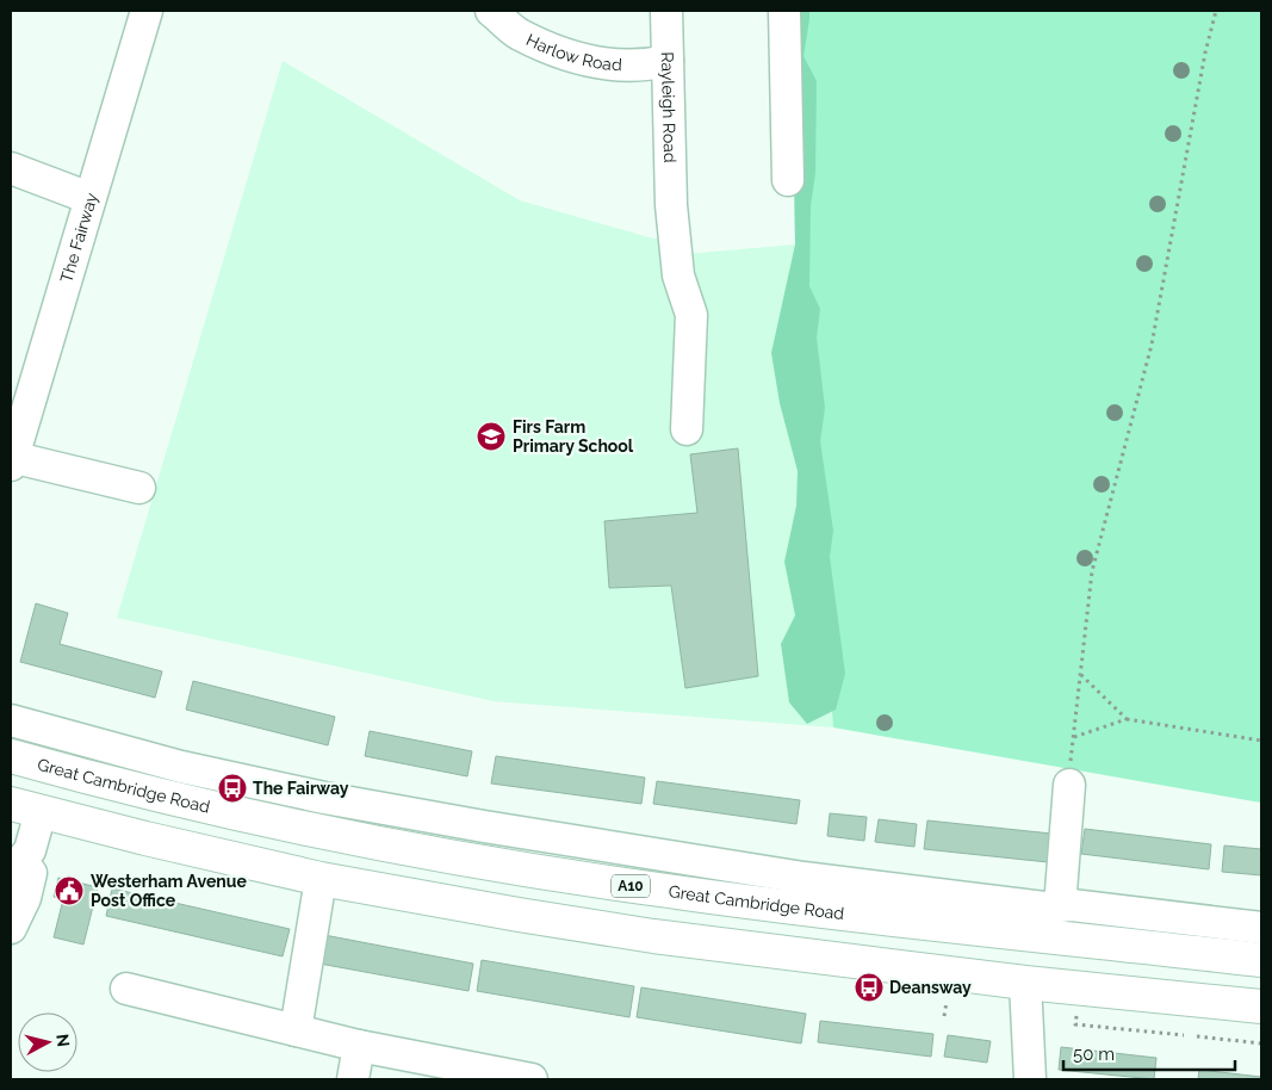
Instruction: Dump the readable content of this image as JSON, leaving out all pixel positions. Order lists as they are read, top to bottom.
{
  "streets": {
    "highway": ["Great Cambridge Road", "A10"],
    "street": ["Harlow Road", "Rayleigh Road", "The Fairway"]
  },
  "crossings": [
    ["Harlow Road", "Rayleigh Road"]
  ],
  "places": {
    "school or university": ["Firs Farm Primary School"],
    "bus stop": ["The Fairway", "Deansway"],
    "public building": ["Westerham Avenue Post Office"]
  },
  "scale_bar": "50 m",
  "north": "right"
}
